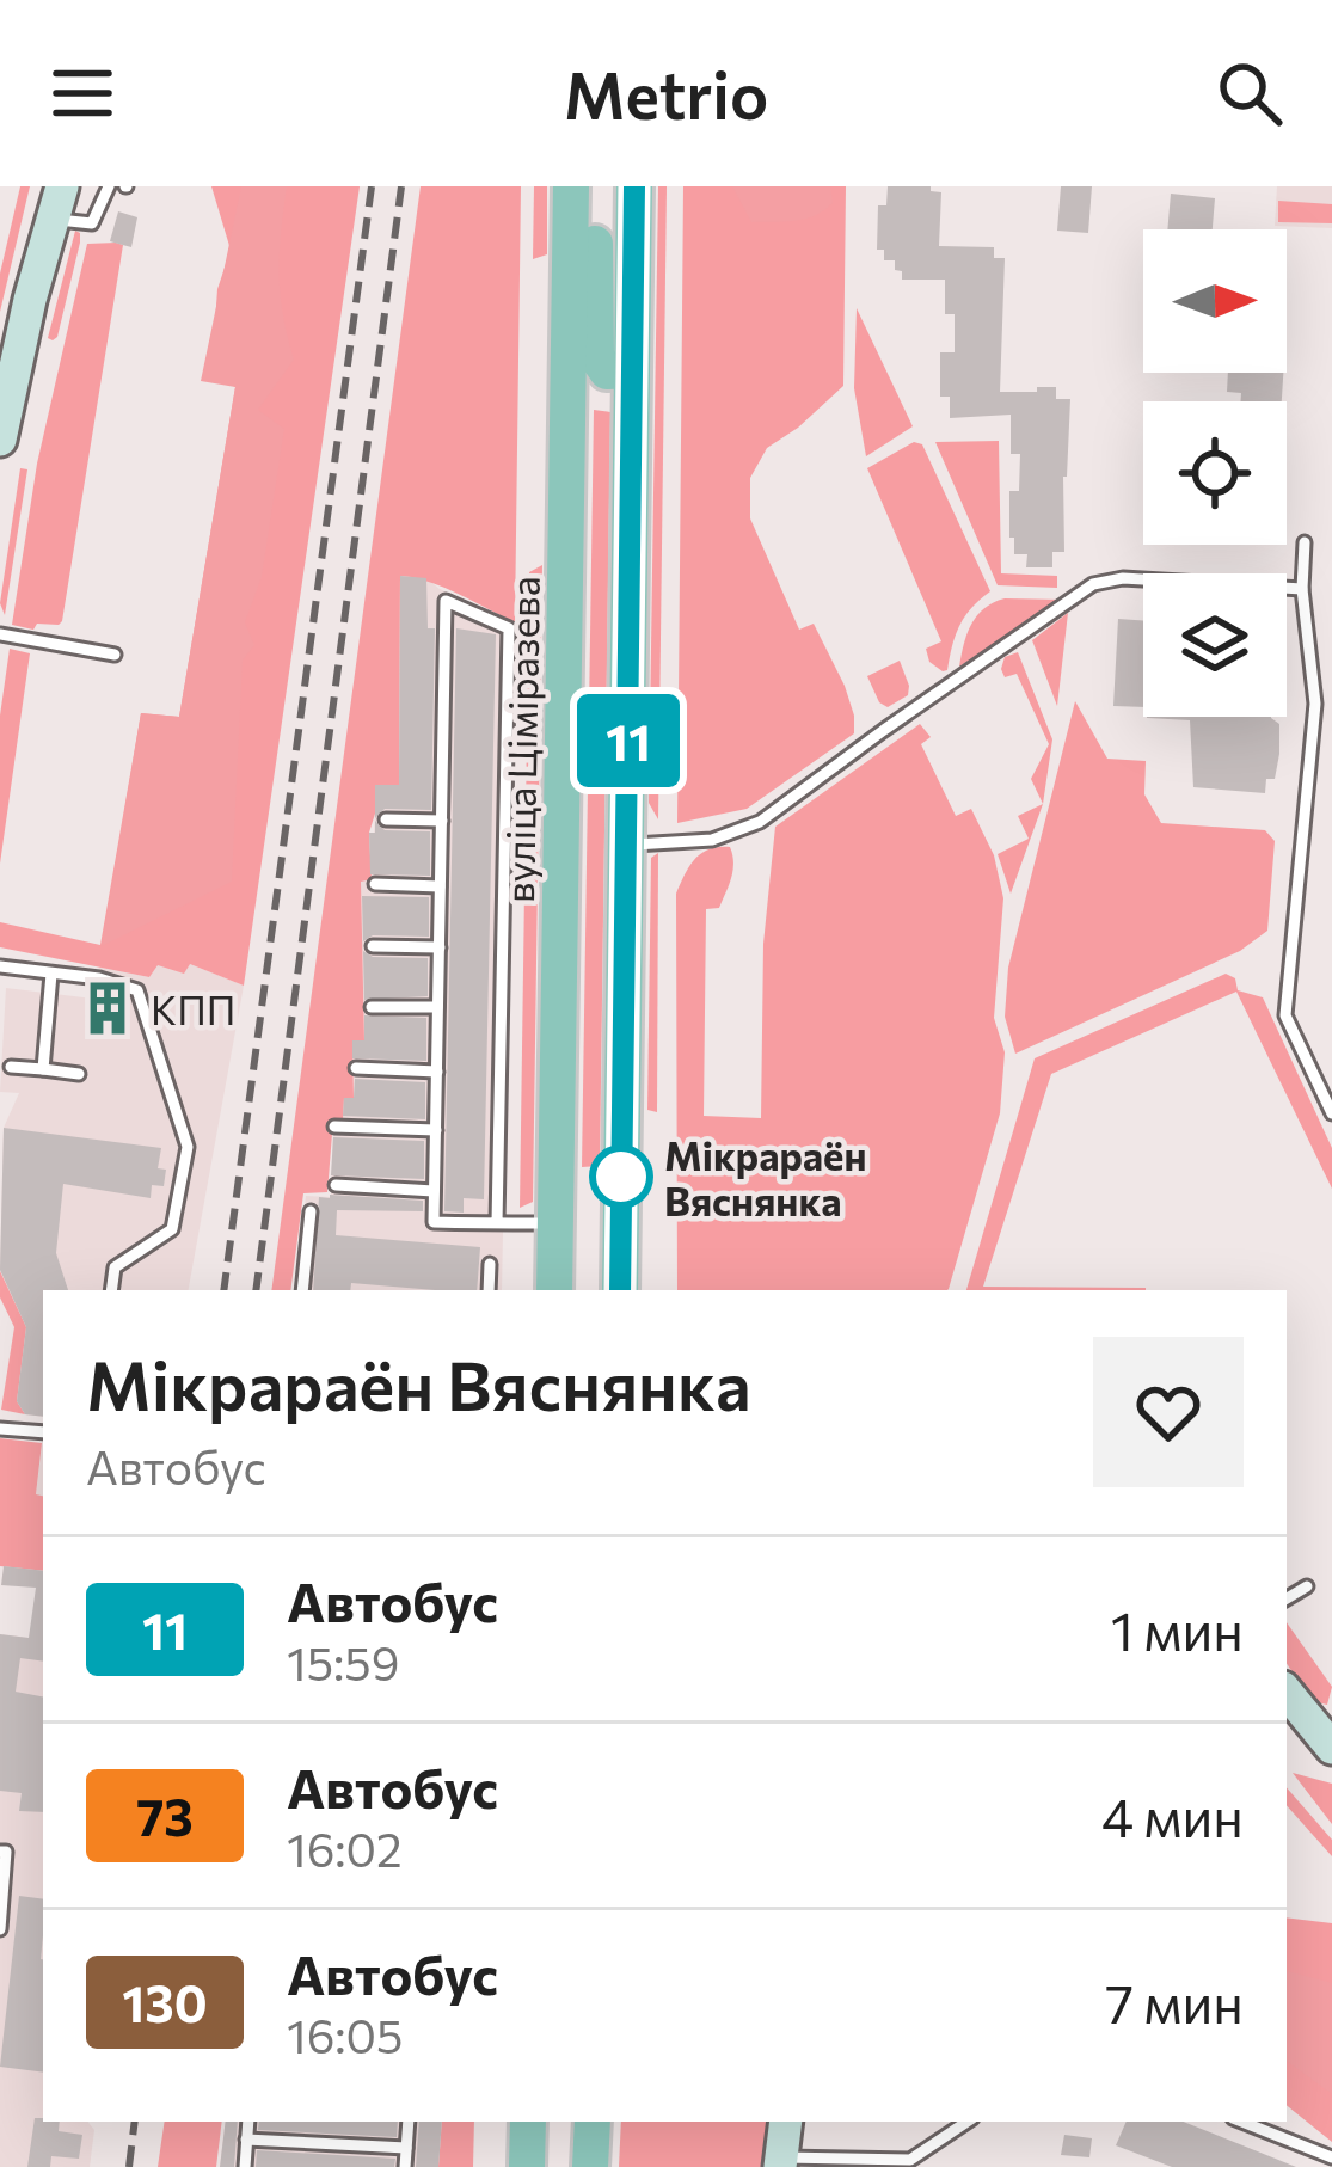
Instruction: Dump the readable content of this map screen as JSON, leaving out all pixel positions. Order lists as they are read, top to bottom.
{
  "streets": {
    "main road": ["вуліца Ціміразева"]
  },
  "places": {
    "building": ["КПП"],
    "other": ["Мікрараён Вяснянка"]
  },
  "lines": ["bus line 11"],
  "north": "right",
  "page": {
    "header": "Metrio",
    "on_map": "11",
    "heading": ["Мікрараён Вяснянка", "Автобус"],
    "list": [
      {
        "mark": "11",
        "name": "Автобус",
        "note": "15:59",
        "value": "1 мин"
      },
      {
        "mark": "73",
        "name": "Автобус",
        "note": "16:02",
        "value": "4 мин"
      },
      {
        "mark": "130",
        "name": "Автобус",
        "note": "16:05",
        "value": "7 мин"
      }
    ]
  }
}
